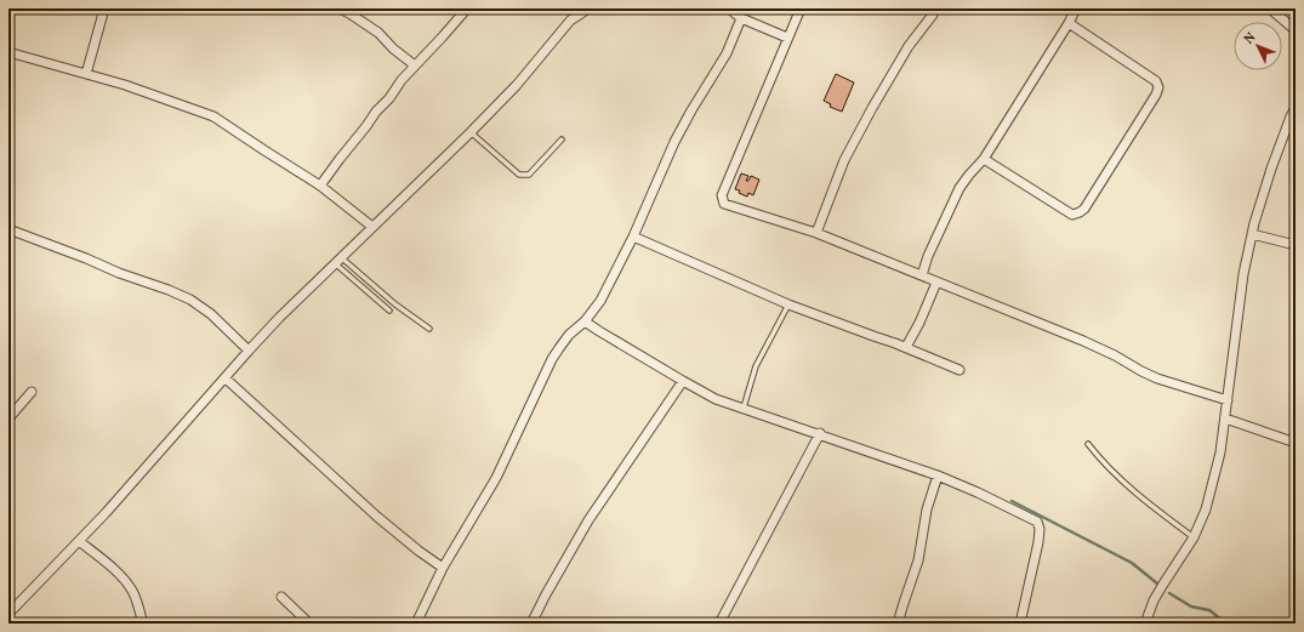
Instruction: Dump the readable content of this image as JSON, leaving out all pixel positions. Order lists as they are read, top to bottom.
{
  "north": "top left"
}
